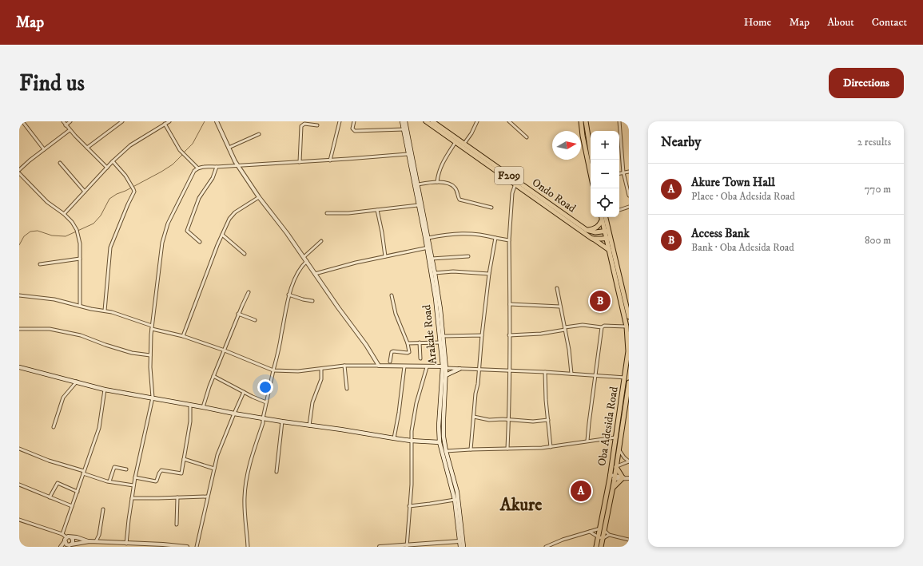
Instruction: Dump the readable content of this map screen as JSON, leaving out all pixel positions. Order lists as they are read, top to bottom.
{
  "streets": {
    "main road": [
      "F209",
      "Ondo Road",
      "Arakale Road",
      "Oba Adesida Road"
    ]
  },
  "crossings": [
    ["F209", "Ondo Road"],
    ["F209", "Oba Adesida Road"]
  ],
  "districts": ["Akure"],
  "north": "right",
  "page": {
    "header": "Map",
    "nav": [
      "Home",
      "Map",
      "About",
      "Contact"
    ],
    "buttons": "Directions",
    "title": "Find us",
    "heading": ["Nearby", "2 results"],
    "map_buttons": ["+", "−"],
    "list": [
      {
        "mark": "A",
        "name": "Akure Town Hall",
        "note": "Place · Oba Adesida Road",
        "value": "770 m"
      },
      {
        "mark": "B",
        "name": "Access Bank",
        "note": "Bank · Oba Adesida Road",
        "value": "800 m"
      }
    ],
    "pins": ["B", "A"]
  }
}
